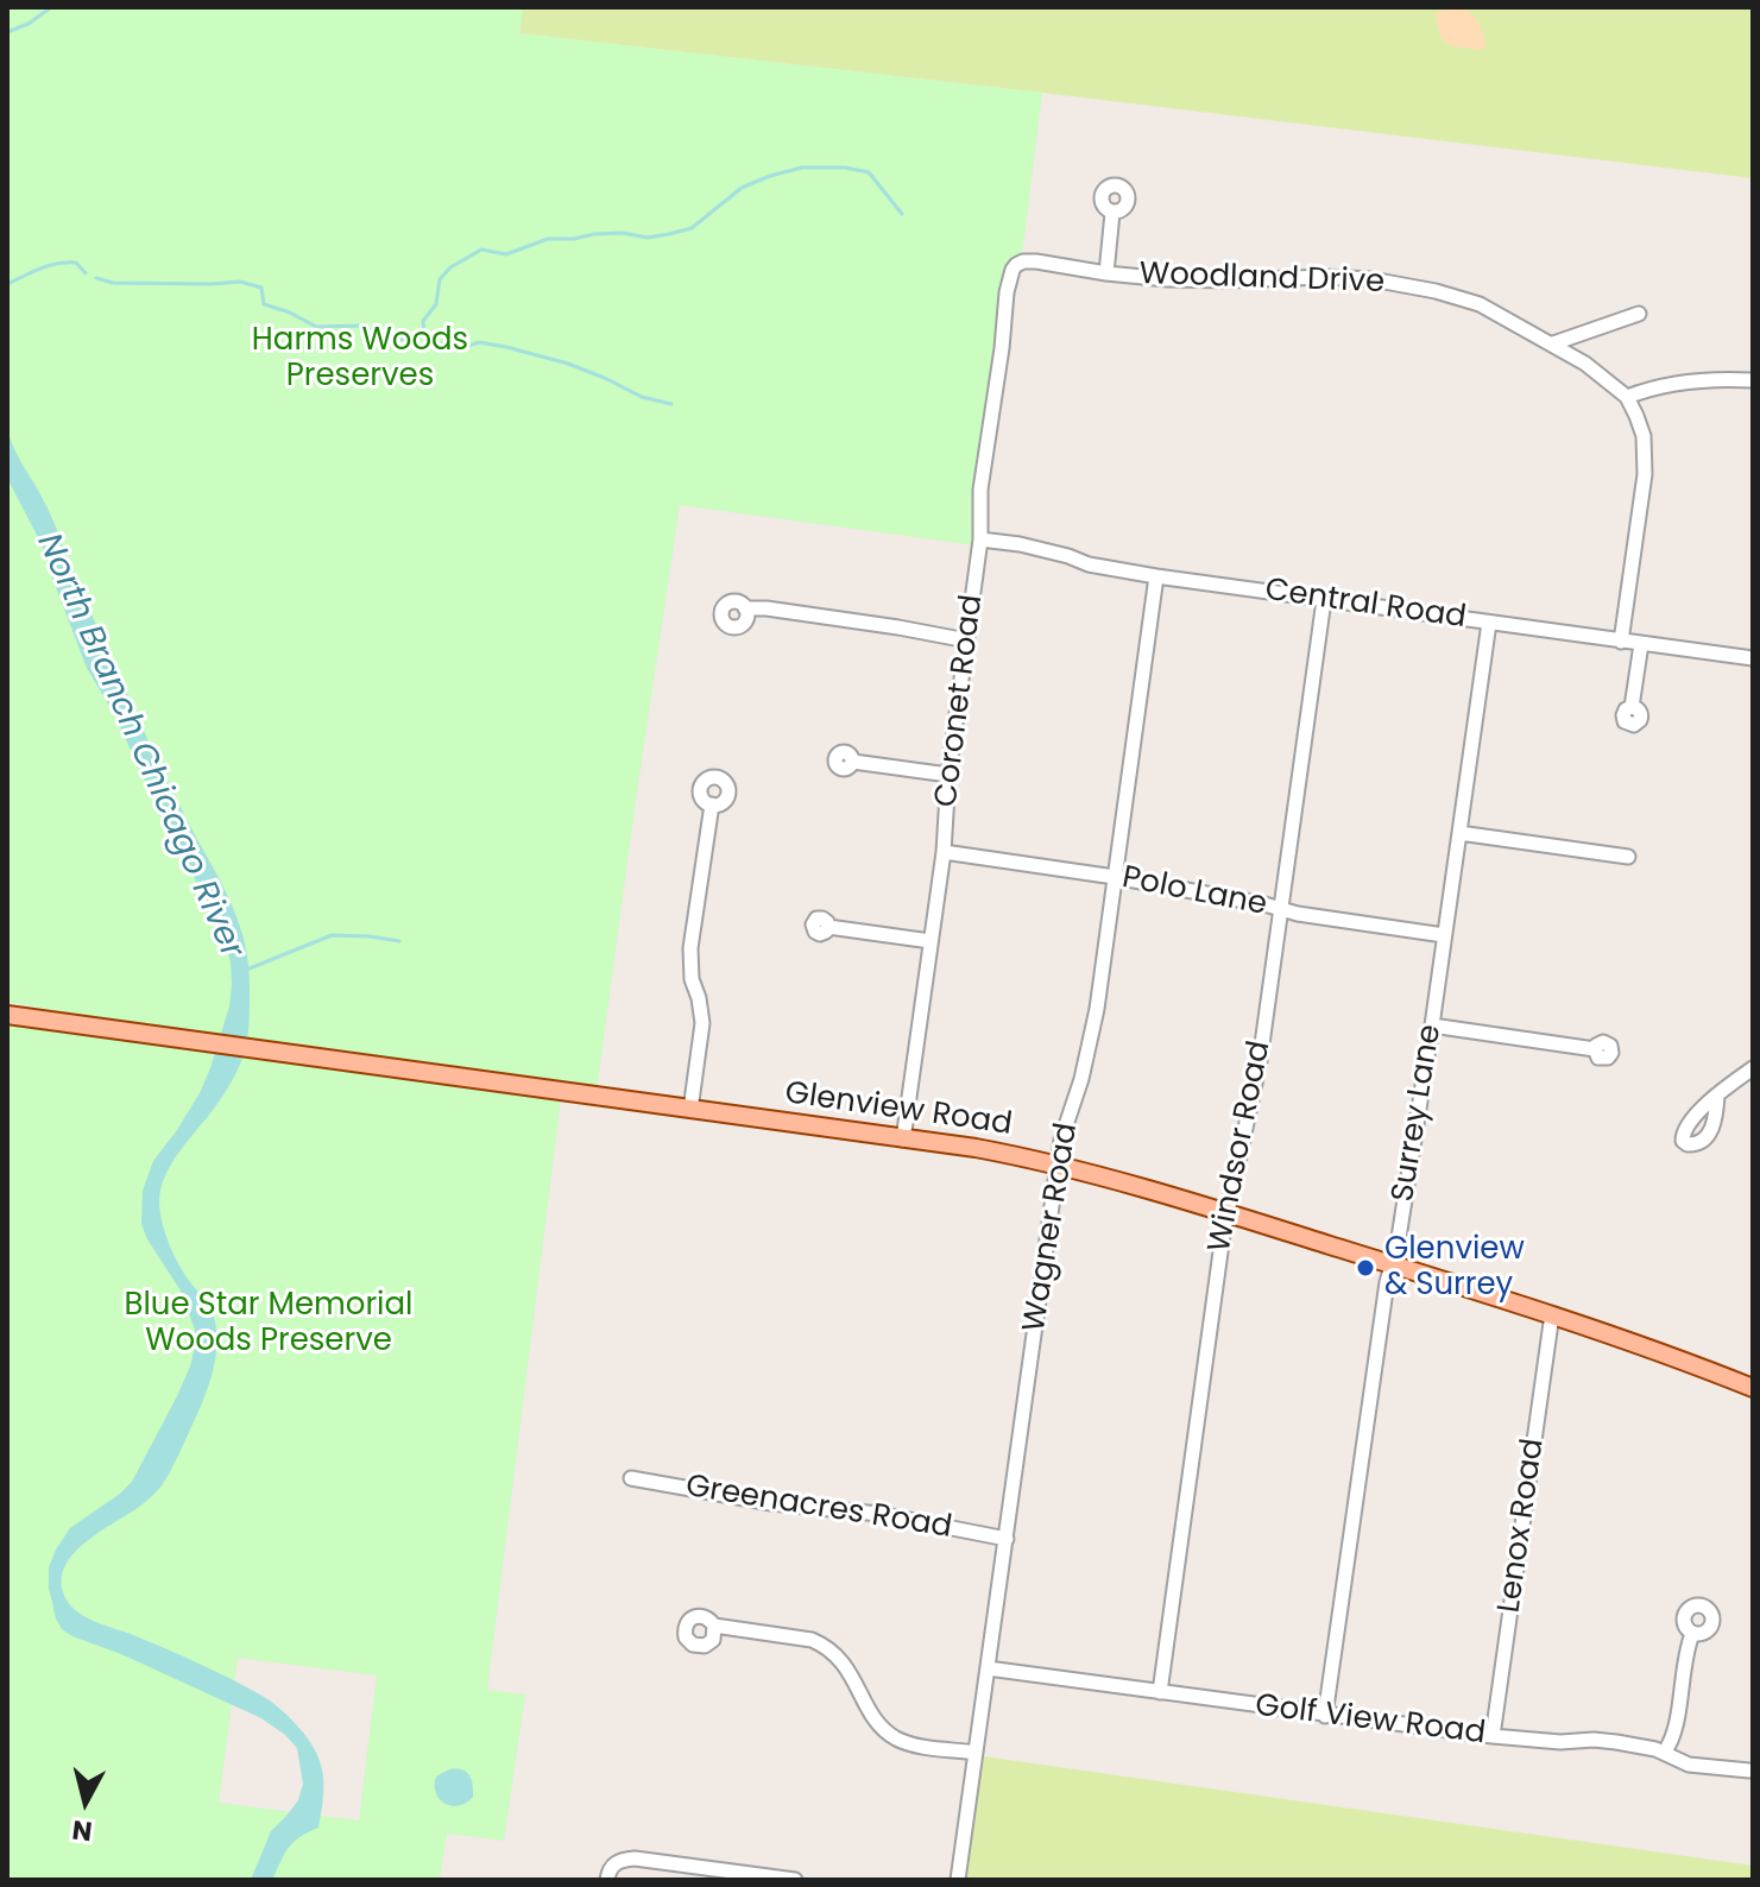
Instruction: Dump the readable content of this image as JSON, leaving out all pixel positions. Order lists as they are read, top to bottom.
{
  "streets": {
    "main road": ["Glenview Road"],
    "street": [
      "Woodland Drive",
      "Central Road",
      "Coronet Road",
      "Polo Lane",
      "Surrey Lane",
      "Windsor Road",
      "Wagner Road",
      "Greenacres Road",
      "Lenox Road",
      "Golf View Road"
    ]
  },
  "crossings": [
    ["Woodland Drive", "Coronet Road"],
    ["Central Road", "Coronet Road"],
    ["Central Road", "Surrey Lane"],
    ["Central Road", "Windsor Road"],
    ["Central Road", "Wagner Road"],
    ["Coronet Road", "Polo Lane"],
    ["Coronet Road", "Glenview Road"],
    ["Polo Lane", "Surrey Lane"],
    ["Polo Lane", "Windsor Road"],
    ["Polo Lane", "Wagner Road"],
    ["Glenview Road", "Surrey Lane"],
    ["Glenview Road", "Windsor Road"],
    ["Glenview Road", "Wagner Road"],
    ["Glenview Road", "Lenox Road"],
    ["Surrey Lane", "Golf View Road"],
    ["Windsor Road", "Golf View Road"],
    ["Wagner Road", "Greenacres Road"],
    ["Wagner Road", "Golf View Road"],
    ["Lenox Road", "Golf View Road"]
  ],
  "water": ["North Branch Chicago River"],
  "parks": ["Harms Woods Preserves", "Blue Star Memorial Woods Preserve"],
  "places": ["Glenview & Surrey"],
  "north": "bottom"
}
